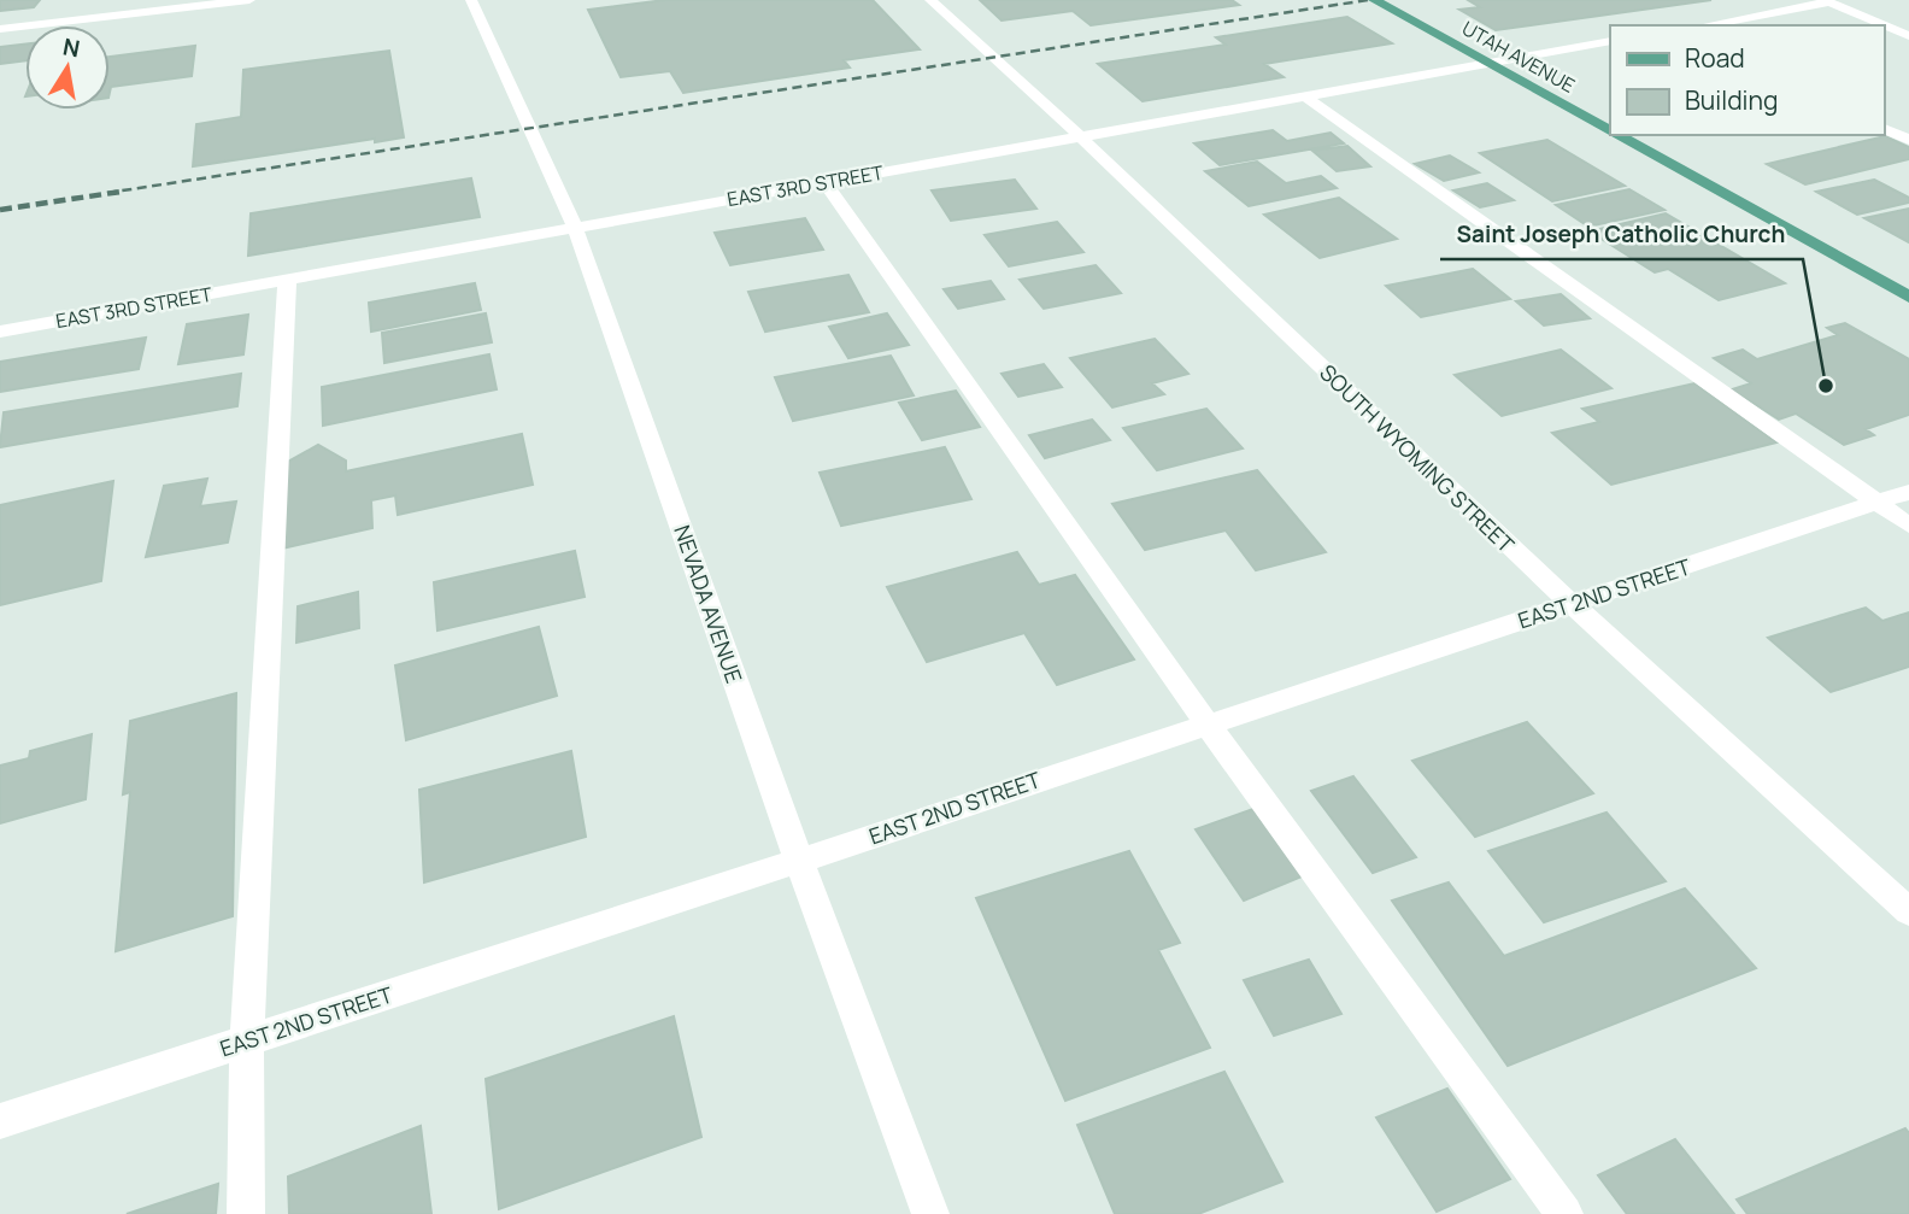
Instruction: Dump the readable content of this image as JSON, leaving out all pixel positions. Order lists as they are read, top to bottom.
{
  "streets": {
    "main road": ["UTAH AVENUE"],
    "street": [
      "EAST 3RD STREET",
      "SOUTH WYOMING STREET",
      "EAST 2ND STREET",
      "NEVADA AVENUE"
    ]
  },
  "crossings": [
    ["UTAH AVENUE", "EAST 3RD STREET"],
    ["EAST 3RD STREET", "SOUTH WYOMING STREET"],
    ["EAST 3RD STREET", "NEVADA AVENUE"],
    ["SOUTH WYOMING STREET", "EAST 2ND STREET"],
    ["EAST 2ND STREET", "NEVADA AVENUE"]
  ],
  "places": ["Saint Joseph Catholic Church"],
  "legend": ["Road", "Building"],
  "north": "top"
}
